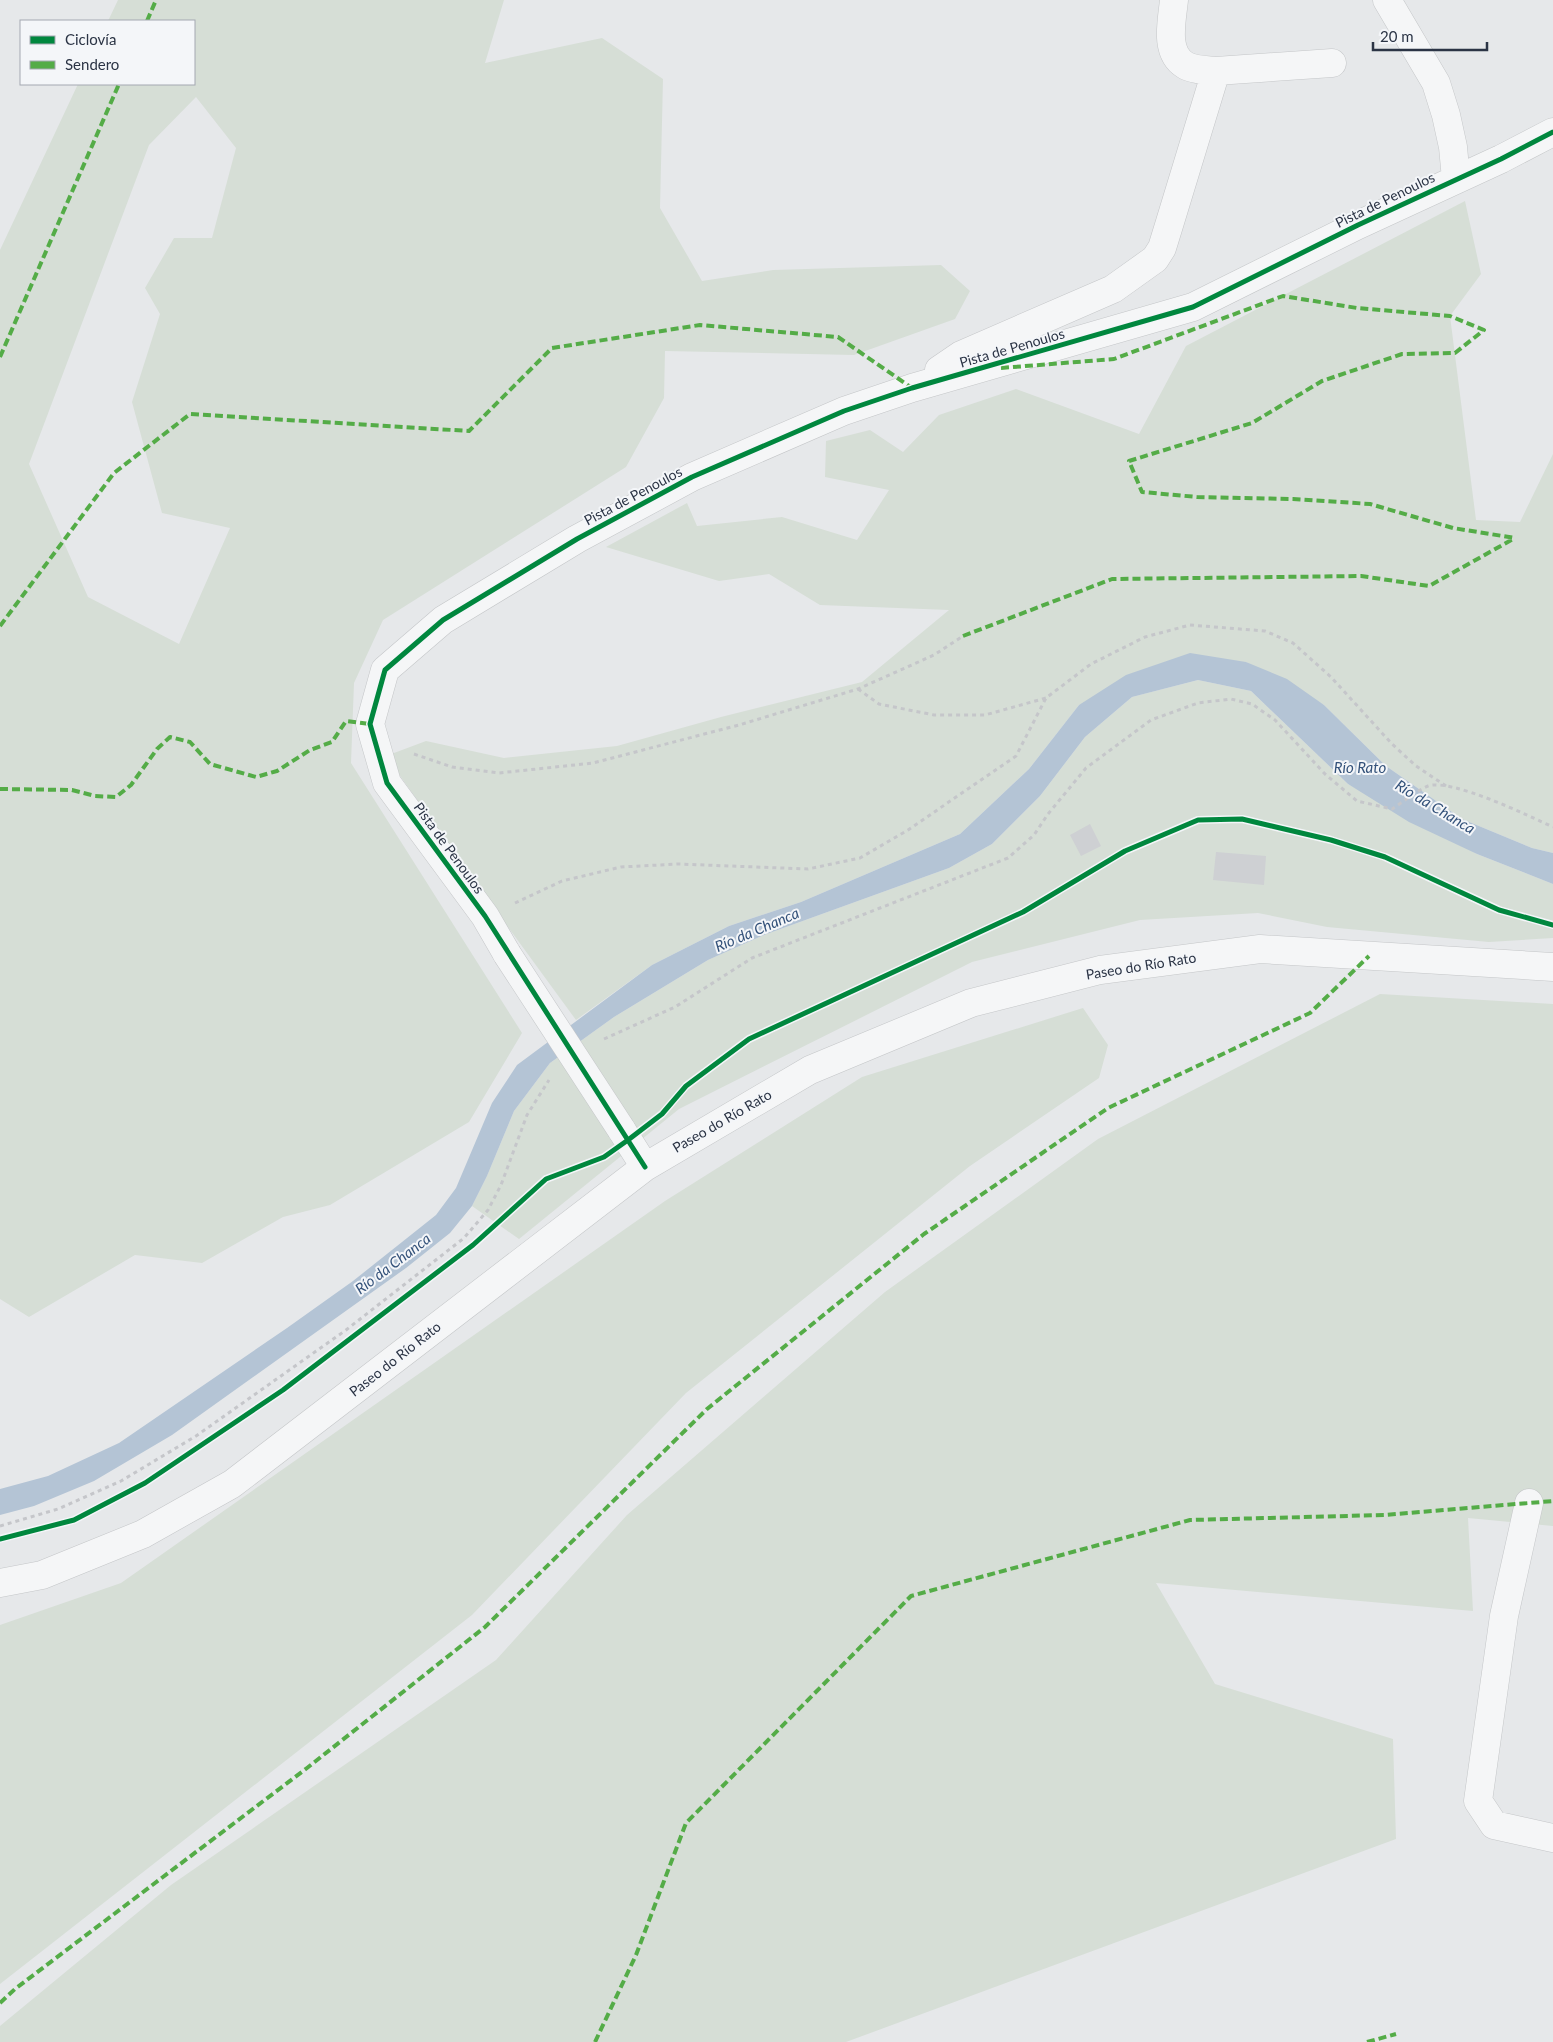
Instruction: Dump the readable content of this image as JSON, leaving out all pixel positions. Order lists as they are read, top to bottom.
{
  "streets": {
    "street": ["Pista de Penoulos", "Paseo do Río Rato"]
  },
  "crossings": [
    ["Pista de Penoulos", "Paseo do Río Rato"]
  ],
  "water": ["Río Rato", "Río da Chanca"],
  "legend": ["Ciclovía", "Sendero"],
  "scale_bar": "20 m"
}
